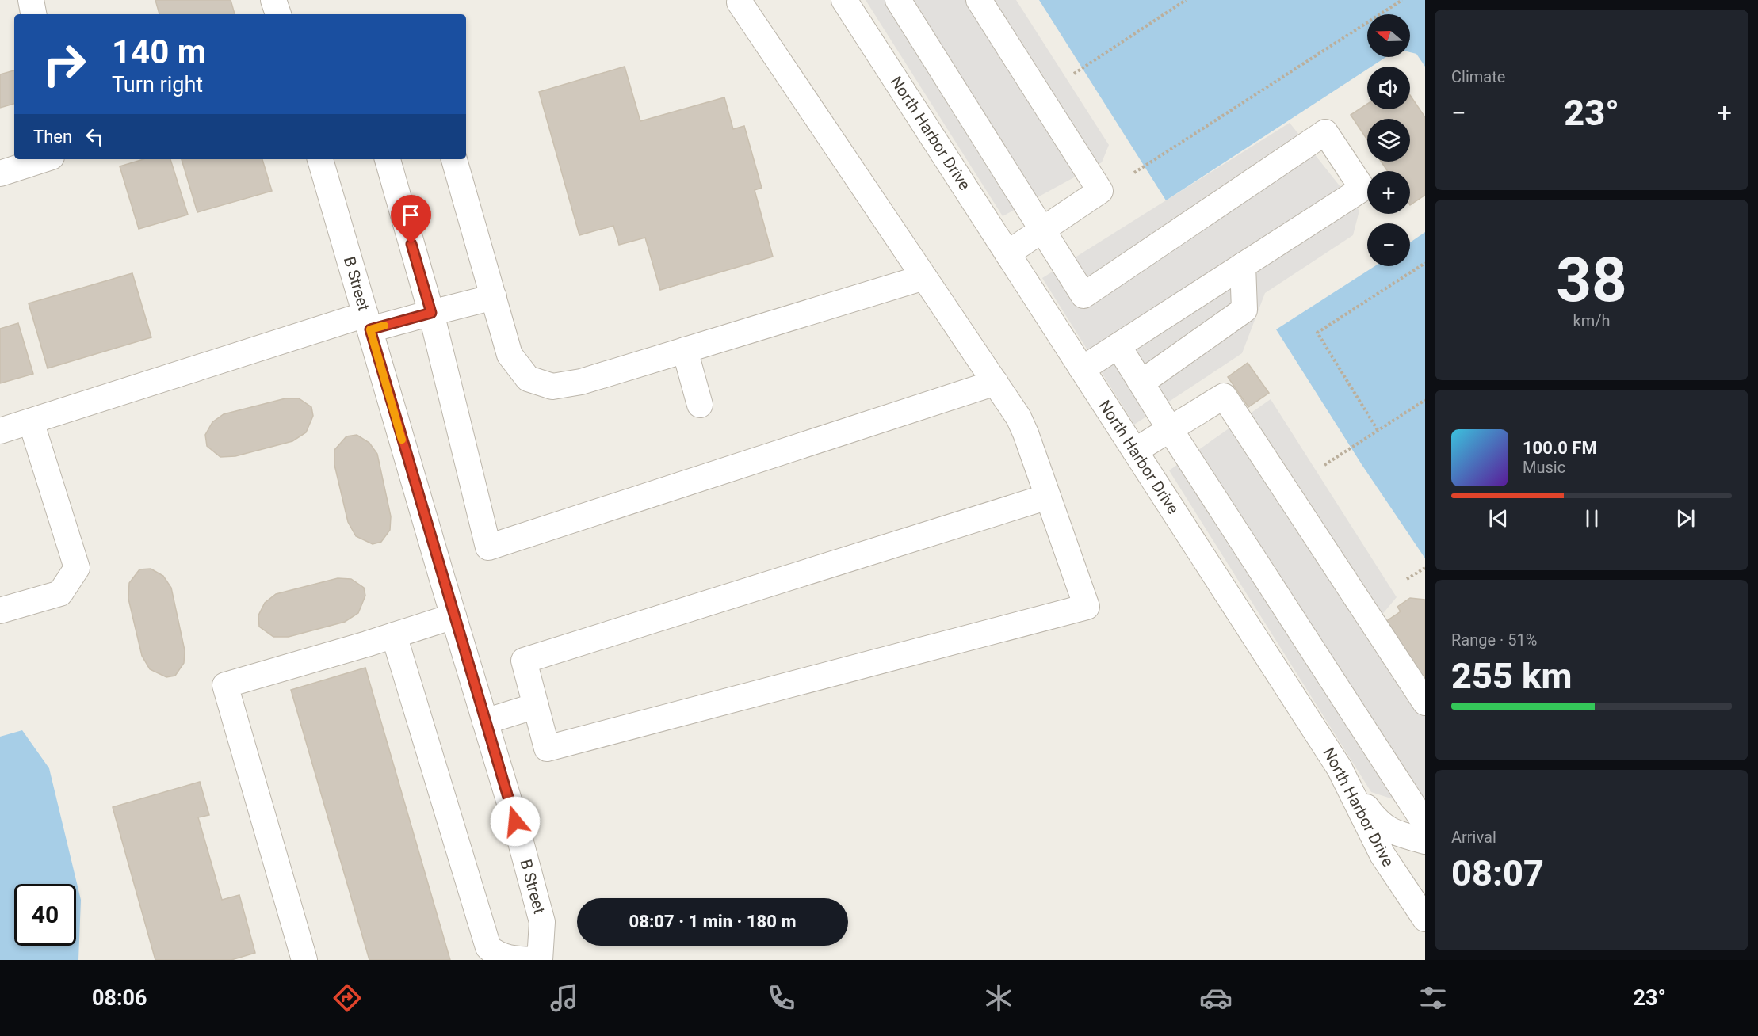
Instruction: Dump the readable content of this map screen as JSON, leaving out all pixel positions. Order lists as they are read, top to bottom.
{
  "streets": {
    "street": ["North Harbor Drive", "B Street"]
  },
  "north": "left",
  "page": {
    "tile": [
      "Climate",
      ["38", "km/h"],
      ["Range · 51%", "255 km"],
      ["Arrival", "08:07"]
    ],
    "map_buttons": ["+", "−"],
    "turn": ["140 m", "Turn right"],
    "heat": ["−", "23°", "+"],
    "then": "Then",
    "song": ["100.0 FM", "Music"],
    "limit": "40",
    "trip": "08:07 · 1 min · 180 m",
    "tabs": ["08:06", "23°"]
  }
}
